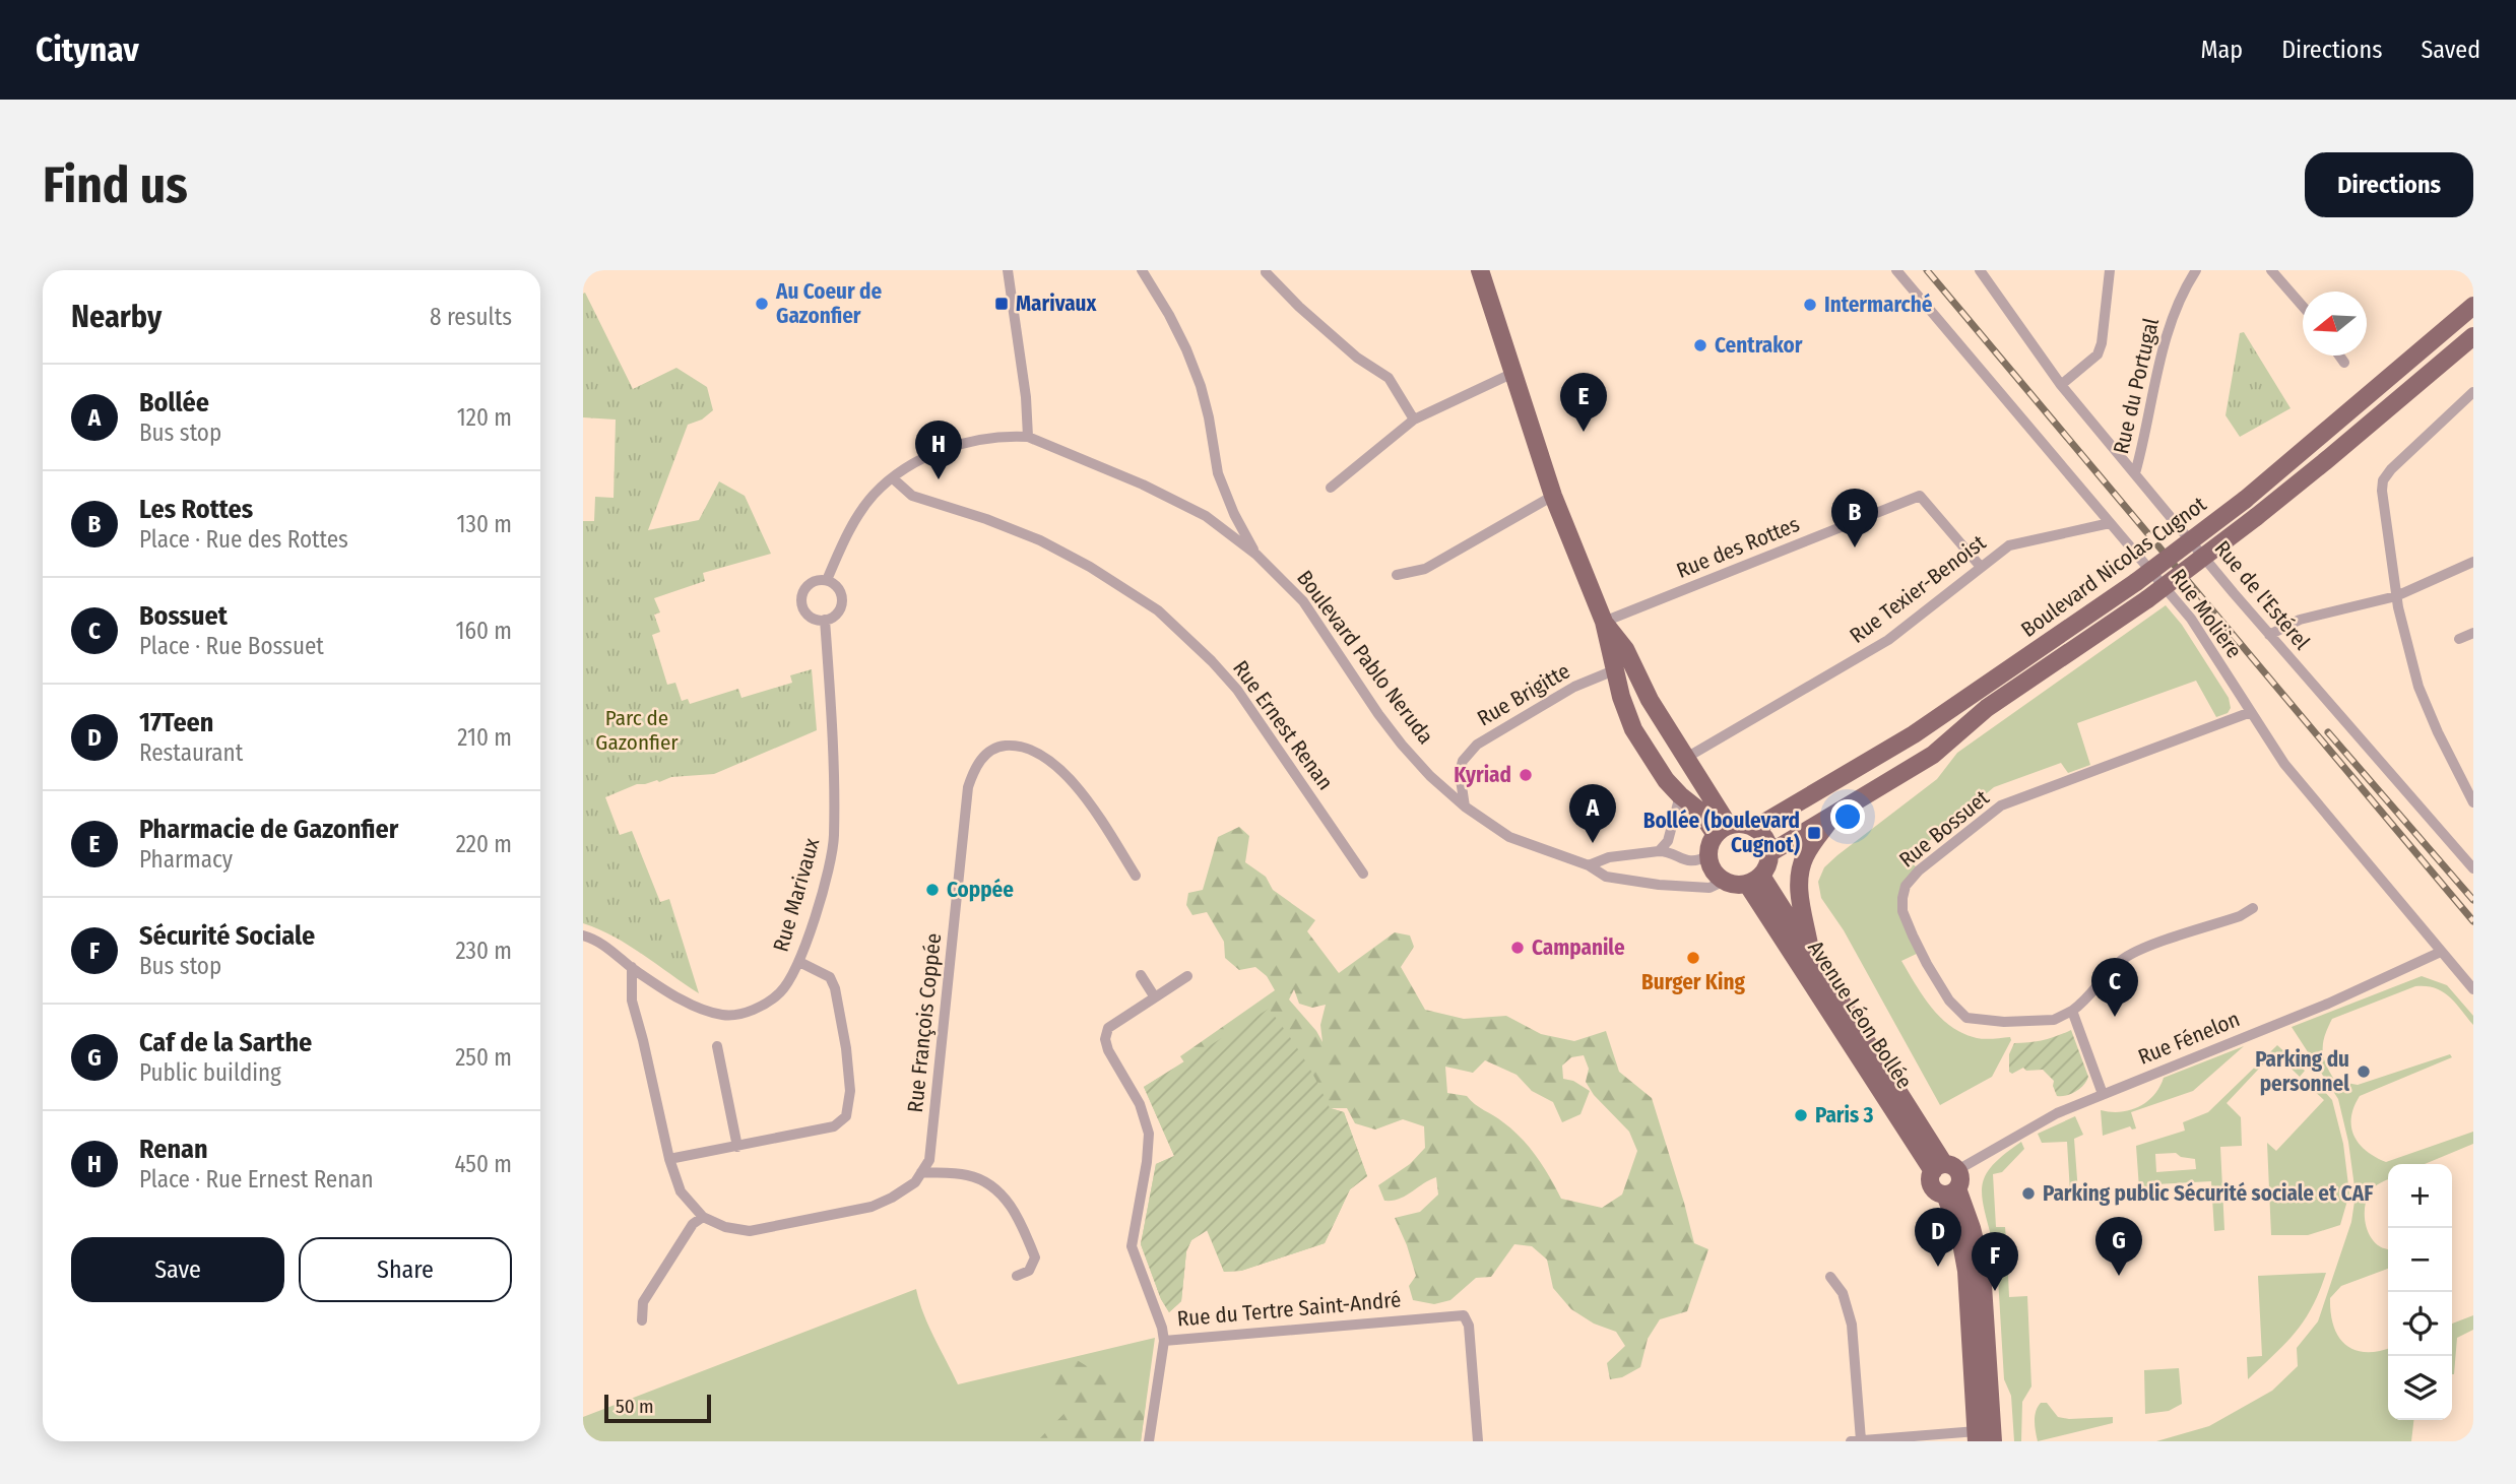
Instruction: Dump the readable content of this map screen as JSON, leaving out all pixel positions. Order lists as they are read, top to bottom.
{
  "streets": {
    "main road": ["Boulevard Nicolas Cugnot", "Avenue Léon Bollée"],
    "street": [
      "Rue du Portugal",
      "Rue des Rottes",
      "Rue Texier-Benoist",
      "Rue de l'Estérel",
      "Rue Molière",
      "Boulevard Pablo Neruda",
      "Rue Brigitte",
      "Rue Ernest Renan",
      "Rue Bossuet",
      "Rue Marivaux",
      "Rue François Coppée",
      "Rue Fénelon",
      "Rue du Tertre Saint-André"
    ]
  },
  "crossings": [
    ["Rue du Portugal", "Rue de l'Estérel"],
    ["Rue des Rottes", "Rue Texier-Benoist"],
    ["Boulevard Nicolas Cugnot", "Boulevard Pablo Neruda"],
    ["Boulevard Nicolas Cugnot", "Avenue Léon Bollée"],
    ["Rue Texier-Benoist", "Rue Molière"],
    ["Rue Molière", "Rue Bossuet"],
    ["Rue Molière", "Rue Fénelon"],
    ["Boulevard Pablo Neruda", "Rue Brigitte"],
    ["Boulevard Pablo Neruda", "Avenue Léon Bollée"],
    ["Avenue Léon Bollée", "Rue Fénelon"]
  ],
  "parks": ["Parc de Gazonfier"],
  "places": {
    "other": [
      "Au Coeur de Gazonfier",
      "Intermarché",
      "Centrakor",
      "Kyriad",
      "Coppée",
      "Campanile",
      "Burger King",
      "Parking du personnel",
      "Paris 3",
      "Parking public Sécurité sociale et CAF"
    ],
    "transit": ["Marivaux", "Bollée (boulevard Cugnot)"]
  },
  "scale_bar": "50 m",
  "north": "left",
  "page": {
    "header": "Citynav",
    "nav": ["Map", "Directions", "Saved"],
    "buttons": [
      "Directions",
      ["Save", "Share"]
    ],
    "title": "Find us",
    "heading": ["Nearby", "8 results"],
    "list": [
      {
        "mark": "A",
        "name": "Bollée",
        "note": "Bus stop",
        "value": "120 m"
      },
      {
        "mark": "B",
        "name": "Les Rottes",
        "note": "Place · Rue des Rottes",
        "value": "130 m"
      },
      {
        "mark": "C",
        "name": "Bossuet",
        "note": "Place · Rue Bossuet",
        "value": "160 m"
      },
      {
        "mark": "D",
        "name": "17Teen",
        "note": "Restaurant",
        "value": "210 m"
      },
      {
        "mark": "E",
        "name": "Pharmacie de Gazonfier",
        "note": "Pharmacy",
        "value": "220 m"
      },
      {
        "mark": "F",
        "name": "Sécurité Sociale",
        "note": "Bus stop",
        "value": "230 m"
      },
      {
        "mark": "G",
        "name": "Caf de la Sarthe",
        "note": "Public building",
        "value": "250 m"
      },
      {
        "mark": "H",
        "name": "Renan",
        "note": "Place · Rue Ernest Renan",
        "value": "450 m"
      }
    ],
    "pins": [
      "E",
      "H",
      "B",
      "A",
      "C",
      "D",
      "G",
      "F"
    ],
    "map_buttons": ["+", "−"],
    "scale": "50 m"
  }
}
